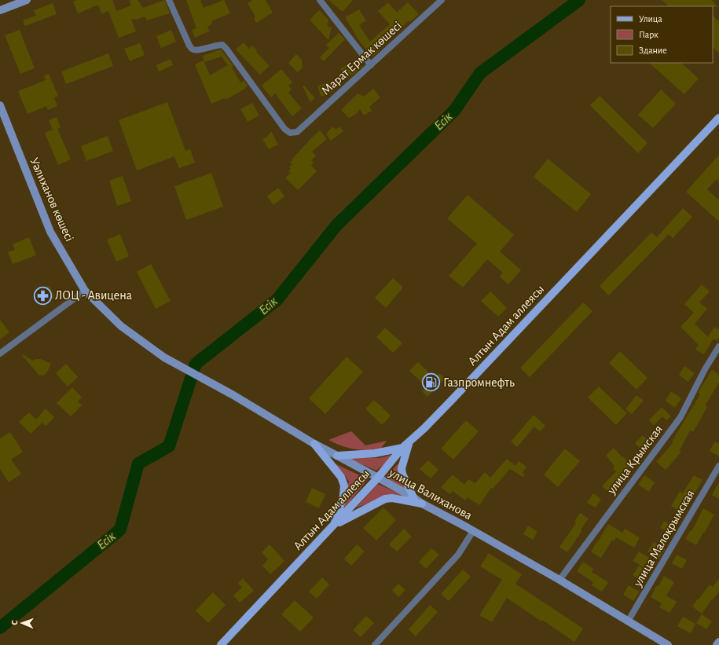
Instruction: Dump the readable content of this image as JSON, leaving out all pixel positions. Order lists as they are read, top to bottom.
{
  "streets": {
    "main road": ["Уәлиханов көшесі", "Алтын Адам аллеясы", "улица Валиханова"],
    "street": ["Марат Ермак көшесі", "улица Крымская", "улица Малокрымская"]
  },
  "crossings": [
    ["Уәлиханов көшесі", "улица Валиханова"],
    ["Алтын Адам аллеясы", "улица Валиханова"],
    ["улица Крымская", "улица Валиханова"],
    ["улица Валиханова", "улица Малокрымская"]
  ],
  "water": ["Есік"],
  "places": {
    "pharmacy": ["ЛОЦ - Авицена"],
    "fuel station": ["Газпромнефть"]
  },
  "legend": ["Улица", "Парк", "Здание"],
  "north": "left"
}
